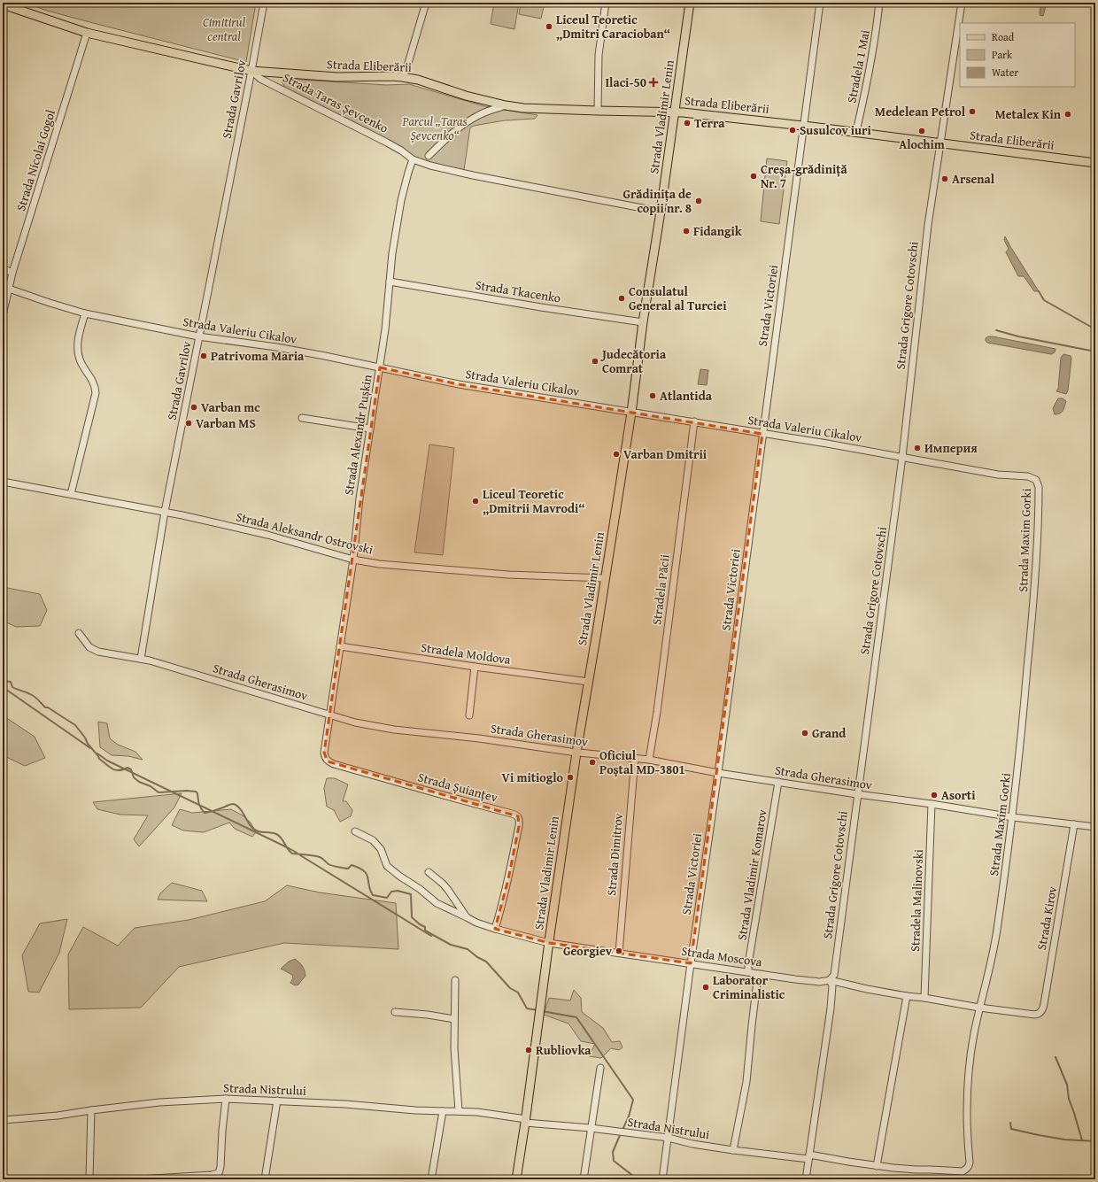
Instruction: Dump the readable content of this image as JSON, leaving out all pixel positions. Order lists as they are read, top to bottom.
{
  "streets": {
    "main road": ["Strada Eliberării", "Strada Taras Șevcenko", "Strada Vladimir Lenin"],
    "street": [
      "Stradela 1 Mai",
      "Strada Gavrilov",
      "Strada Nicolai Gogol",
      "Strada Tkacenko",
      "Strada Victoriei",
      "Strada Grigore Cotovschi",
      "Strada Valeriu Cikalov",
      "Strada Alexandr Pușkin",
      "Strada Aleksandr Ostrovski",
      "Strada Maxim Gorki",
      "Stradela Păcii",
      "Stradela Moldova",
      "Strada Gherasimov",
      "Strada Șuianțev",
      "Strada Dimitrov",
      "Strada Vladimir Komarov",
      "Stradela Malinovski",
      "Strada Kirov",
      "Strada Moscova",
      "Strada Nistrului"
    ]
  },
  "crossings": [
    ["Strada Eliberării", "Stradela 1 Mai"],
    ["Strada Eliberării", "Strada Gavrilov"],
    ["Strada Eliberării", "Strada Taras Șevcenko"],
    ["Strada Eliberării", "Strada Vladimir Lenin"],
    ["Strada Eliberării", "Strada Victoriei"],
    ["Strada Eliberării", "Strada Grigore Cotovschi"],
    ["Strada Gavrilov", "Strada Taras Șevcenko"],
    ["Strada Gavrilov", "Strada Valeriu Cikalov"],
    ["Strada Gavrilov", "Strada Aleksandr Ostrovski"],
    ["Strada Gavrilov", "Strada Gherasimov"],
    ["Strada Taras Șevcenko", "Strada Vladimir Lenin"],
    ["Strada Taras Șevcenko", "Strada Nicolai Gogol"],
    ["Strada Taras Șevcenko", "Strada Alexandr Pușkin"],
    ["Strada Vladimir Lenin", "Strada Tkacenko"],
    ["Strada Vladimir Lenin", "Strada Valeriu Cikalov"],
    ["Strada Vladimir Lenin", "Strada Aleksandr Ostrovski"],
    ["Strada Vladimir Lenin", "Stradela Moldova"],
    ["Strada Vladimir Lenin", "Strada Gherasimov"],
    ["Strada Vladimir Lenin", "Strada Moscova"],
    ["Strada Vladimir Lenin", "Strada Nistrului"],
    ["Strada Nicolai Gogol", "Strada Valeriu Cikalov"],
    ["Strada Tkacenko", "Strada Alexandr Pușkin"],
    ["Strada Victoriei", "Strada Valeriu Cikalov"],
    ["Strada Victoriei", "Strada Gherasimov"],
    ["Strada Victoriei", "Strada Moscova"],
    ["Strada Victoriei", "Strada Nistrului"],
    ["Strada Grigore Cotovschi", "Strada Valeriu Cikalov"],
    ["Strada Grigore Cotovschi", "Strada Gherasimov"],
    ["Strada Grigore Cotovschi", "Strada Moscova"],
    ["Strada Grigore Cotovschi", "Strada Nistrului"],
    ["Strada Valeriu Cikalov", "Strada Alexandr Pușkin"],
    ["Strada Valeriu Cikalov", "Strada Maxim Gorki"],
    ["Strada Valeriu Cikalov", "Stradela Păcii"],
    ["Strada Alexandr Pușkin", "Strada Aleksandr Ostrovski"],
    ["Strada Alexandr Pușkin", "Stradela Moldova"],
    ["Strada Alexandr Pușkin", "Strada Gherasimov"],
    ["Strada Alexandr Pușkin", "Strada Șuianțev"],
    ["Strada Maxim Gorki", "Strada Gherasimov"],
    ["Strada Maxim Gorki", "Strada Moscova"],
    ["Strada Maxim Gorki", "Strada Nistrului"],
    ["Stradela Păcii", "Strada Gherasimov"],
    ["Strada Gherasimov", "Strada Șuianțev"],
    ["Strada Gherasimov", "Strada Dimitrov"],
    ["Strada Gherasimov", "Strada Vladimir Komarov"],
    ["Strada Gherasimov", "Stradela Malinovski"],
    ["Strada Gherasimov", "Strada Kirov"],
    ["Strada Șuianțev", "Strada Moscova"],
    ["Strada Dimitrov", "Strada Moscova"],
    ["Strada Vladimir Komarov", "Strada Moscova"],
    ["Stradela Malinovski", "Strada Moscova"],
    ["Strada Kirov", "Strada Moscova"]
  ],
  "parks": ["Cimitirul central", "Parcul „Taras Șevcenko“"],
  "places": {
    "other": [
      "Liceul Teoretic „Dmitri Caracioban“",
      "Medelean Petrol",
      "Metalex Kin",
      "Terra",
      "Susulcov iuri",
      "Alochim",
      "Creșa-grădiniță Nr. 7",
      "Arsenal",
      "Grădinița de copii nr. 8",
      "Fidangik",
      "Consulatul General al Turciei",
      "Patrivoma Maria",
      "Judecătoria Comrat",
      "Atlantida",
      "Varban mc",
      "Varban MS",
      "Империя",
      "Varban Dmitrii",
      "Liceul Teoretic „Dmitrii Mavrodi“",
      "Grand",
      "Oficiul Poștal MD-3801",
      "Vi mitioglo",
      "Asorti",
      "Georgiev",
      "Laborator Criminalistic",
      "Rubliovka"
    ],
    "health": ["Ilaci-50"]
  },
  "legend": ["Road", "Park", "Water"]
}
